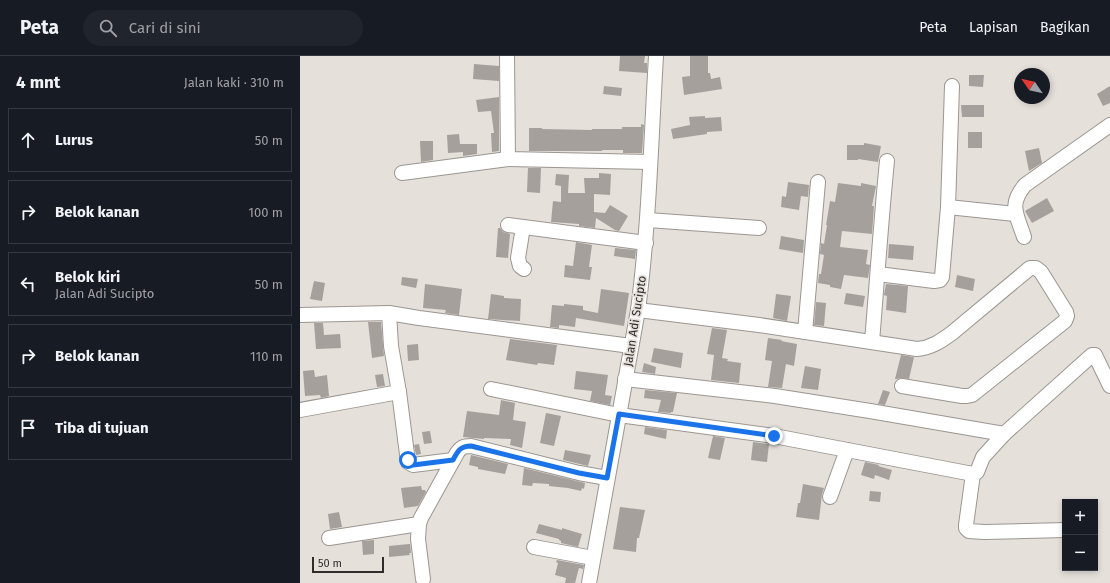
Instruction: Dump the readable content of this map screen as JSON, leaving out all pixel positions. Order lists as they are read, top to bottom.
{
  "streets": {
    "street": ["Jalan Adi Sucipto"]
  },
  "scale_bar": "50 m",
  "north": "top left",
  "page": {
    "header": "Peta",
    "search": "Cari di sini",
    "nav": ["Peta", "Lapisan", "Bagikan"],
    "heading": ["4 mnt", "Jalan kaki · 310 m"],
    "list": [
      ["Lurus", "50 m"],
      ["Belok kanan", "100 m"],
      ["Belok kiri", "Jalan Adi Sucipto", "50 m"],
      ["Belok kanan", "110 m"],
      "Tiba di tujuan"
    ],
    "map_buttons": ["+", "−"],
    "scale": "50 m"
  }
}
